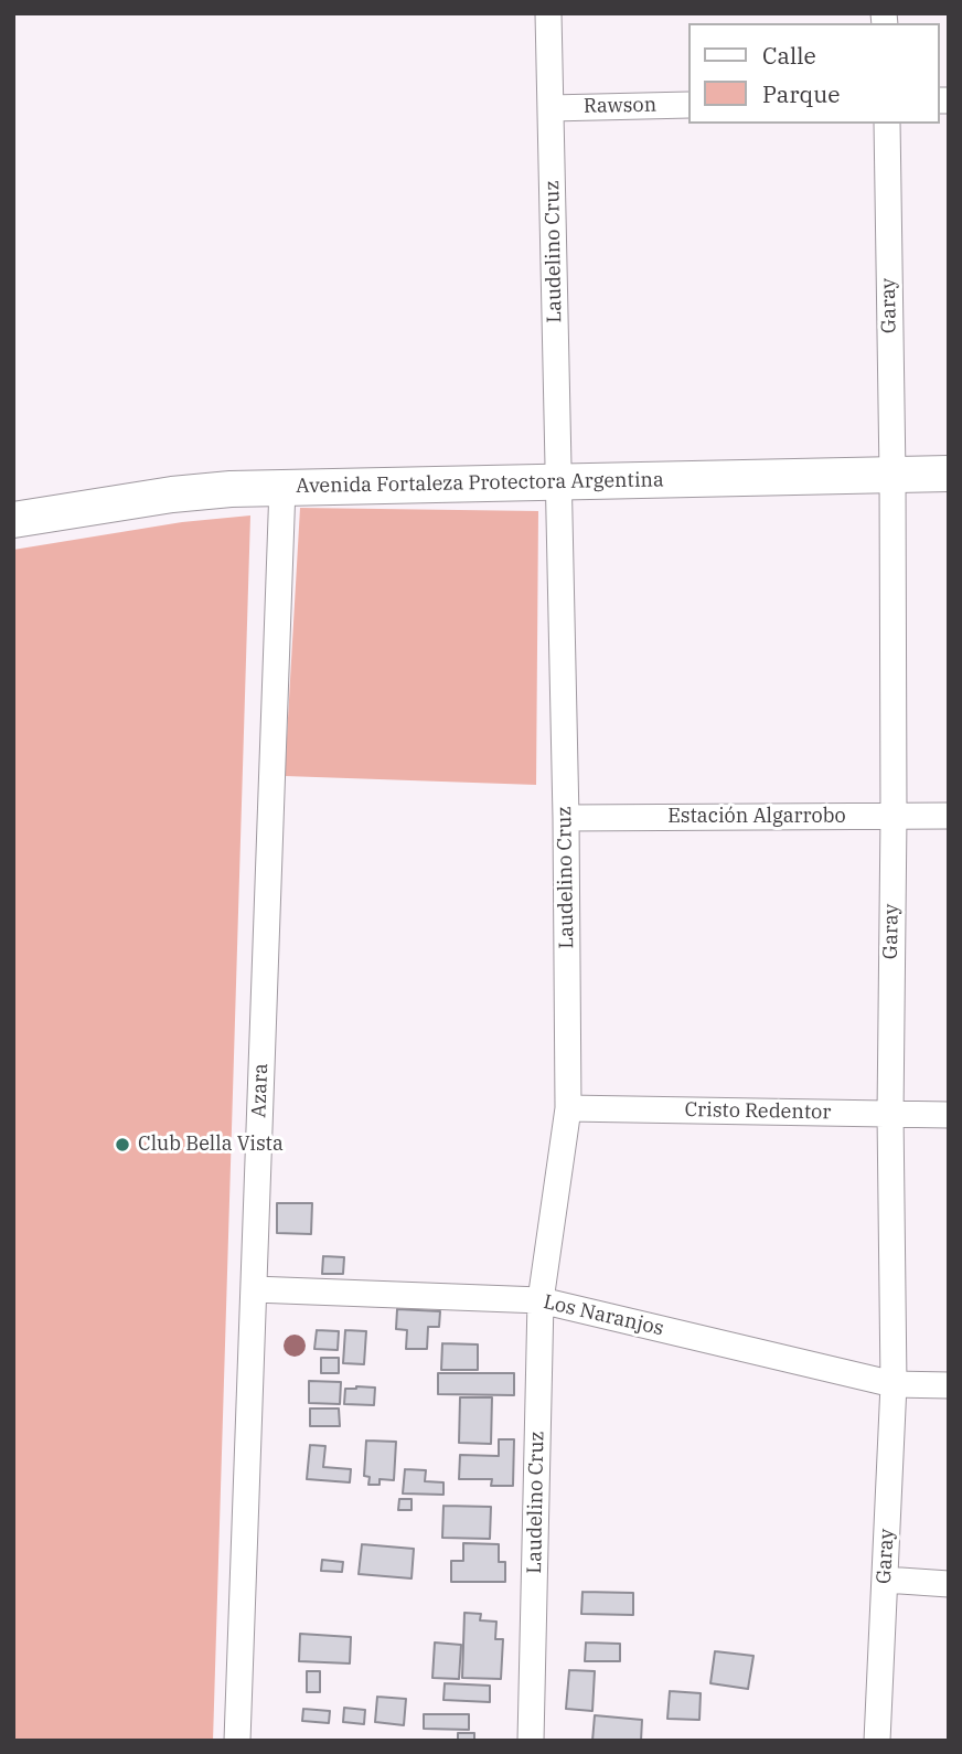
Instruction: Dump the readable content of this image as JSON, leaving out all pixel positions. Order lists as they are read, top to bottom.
{
  "streets": {
    "main road": ["Avenida Fortaleza Protectora Argentina"],
    "street": [
      "Rawson",
      "Laudelino Cruz",
      "Garay",
      "Estación Algarrobo",
      "Azara",
      "Cristo Redentor",
      "Los Naranjos"
    ]
  },
  "crossings": [
    ["Rawson", "Laudelino Cruz"],
    ["Laudelino Cruz", "Avenida Fortaleza Protectora Argentina"],
    ["Laudelino Cruz", "Estación Algarrobo"],
    ["Laudelino Cruz", "Cristo Redentor"],
    ["Laudelino Cruz", "Los Naranjos"],
    ["Garay", "Avenida Fortaleza Protectora Argentina"],
    ["Garay", "Estación Algarrobo"],
    ["Garay", "Cristo Redentor"],
    ["Garay", "Los Naranjos"],
    ["Avenida Fortaleza Protectora Argentina", "Azara"],
    ["Azara", "Los Naranjos"]
  ],
  "places": ["Club Bella Vista"],
  "legend": ["Calle", "Parque"]
}
